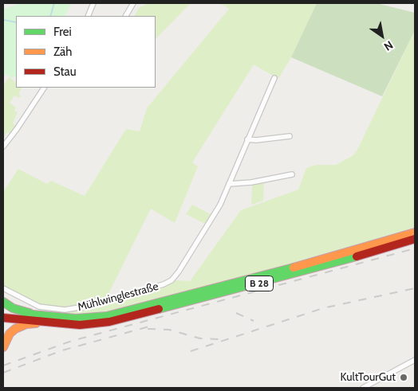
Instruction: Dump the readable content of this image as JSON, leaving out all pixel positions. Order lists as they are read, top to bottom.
{
  "streets": {
    "highway": ["B 28"],
    "street": ["Mühlwinglestraße"]
  },
  "places": ["KultTourGut"],
  "legend": ["Frei", "Zäh", "Stau"],
  "north": "bottom right"
}
